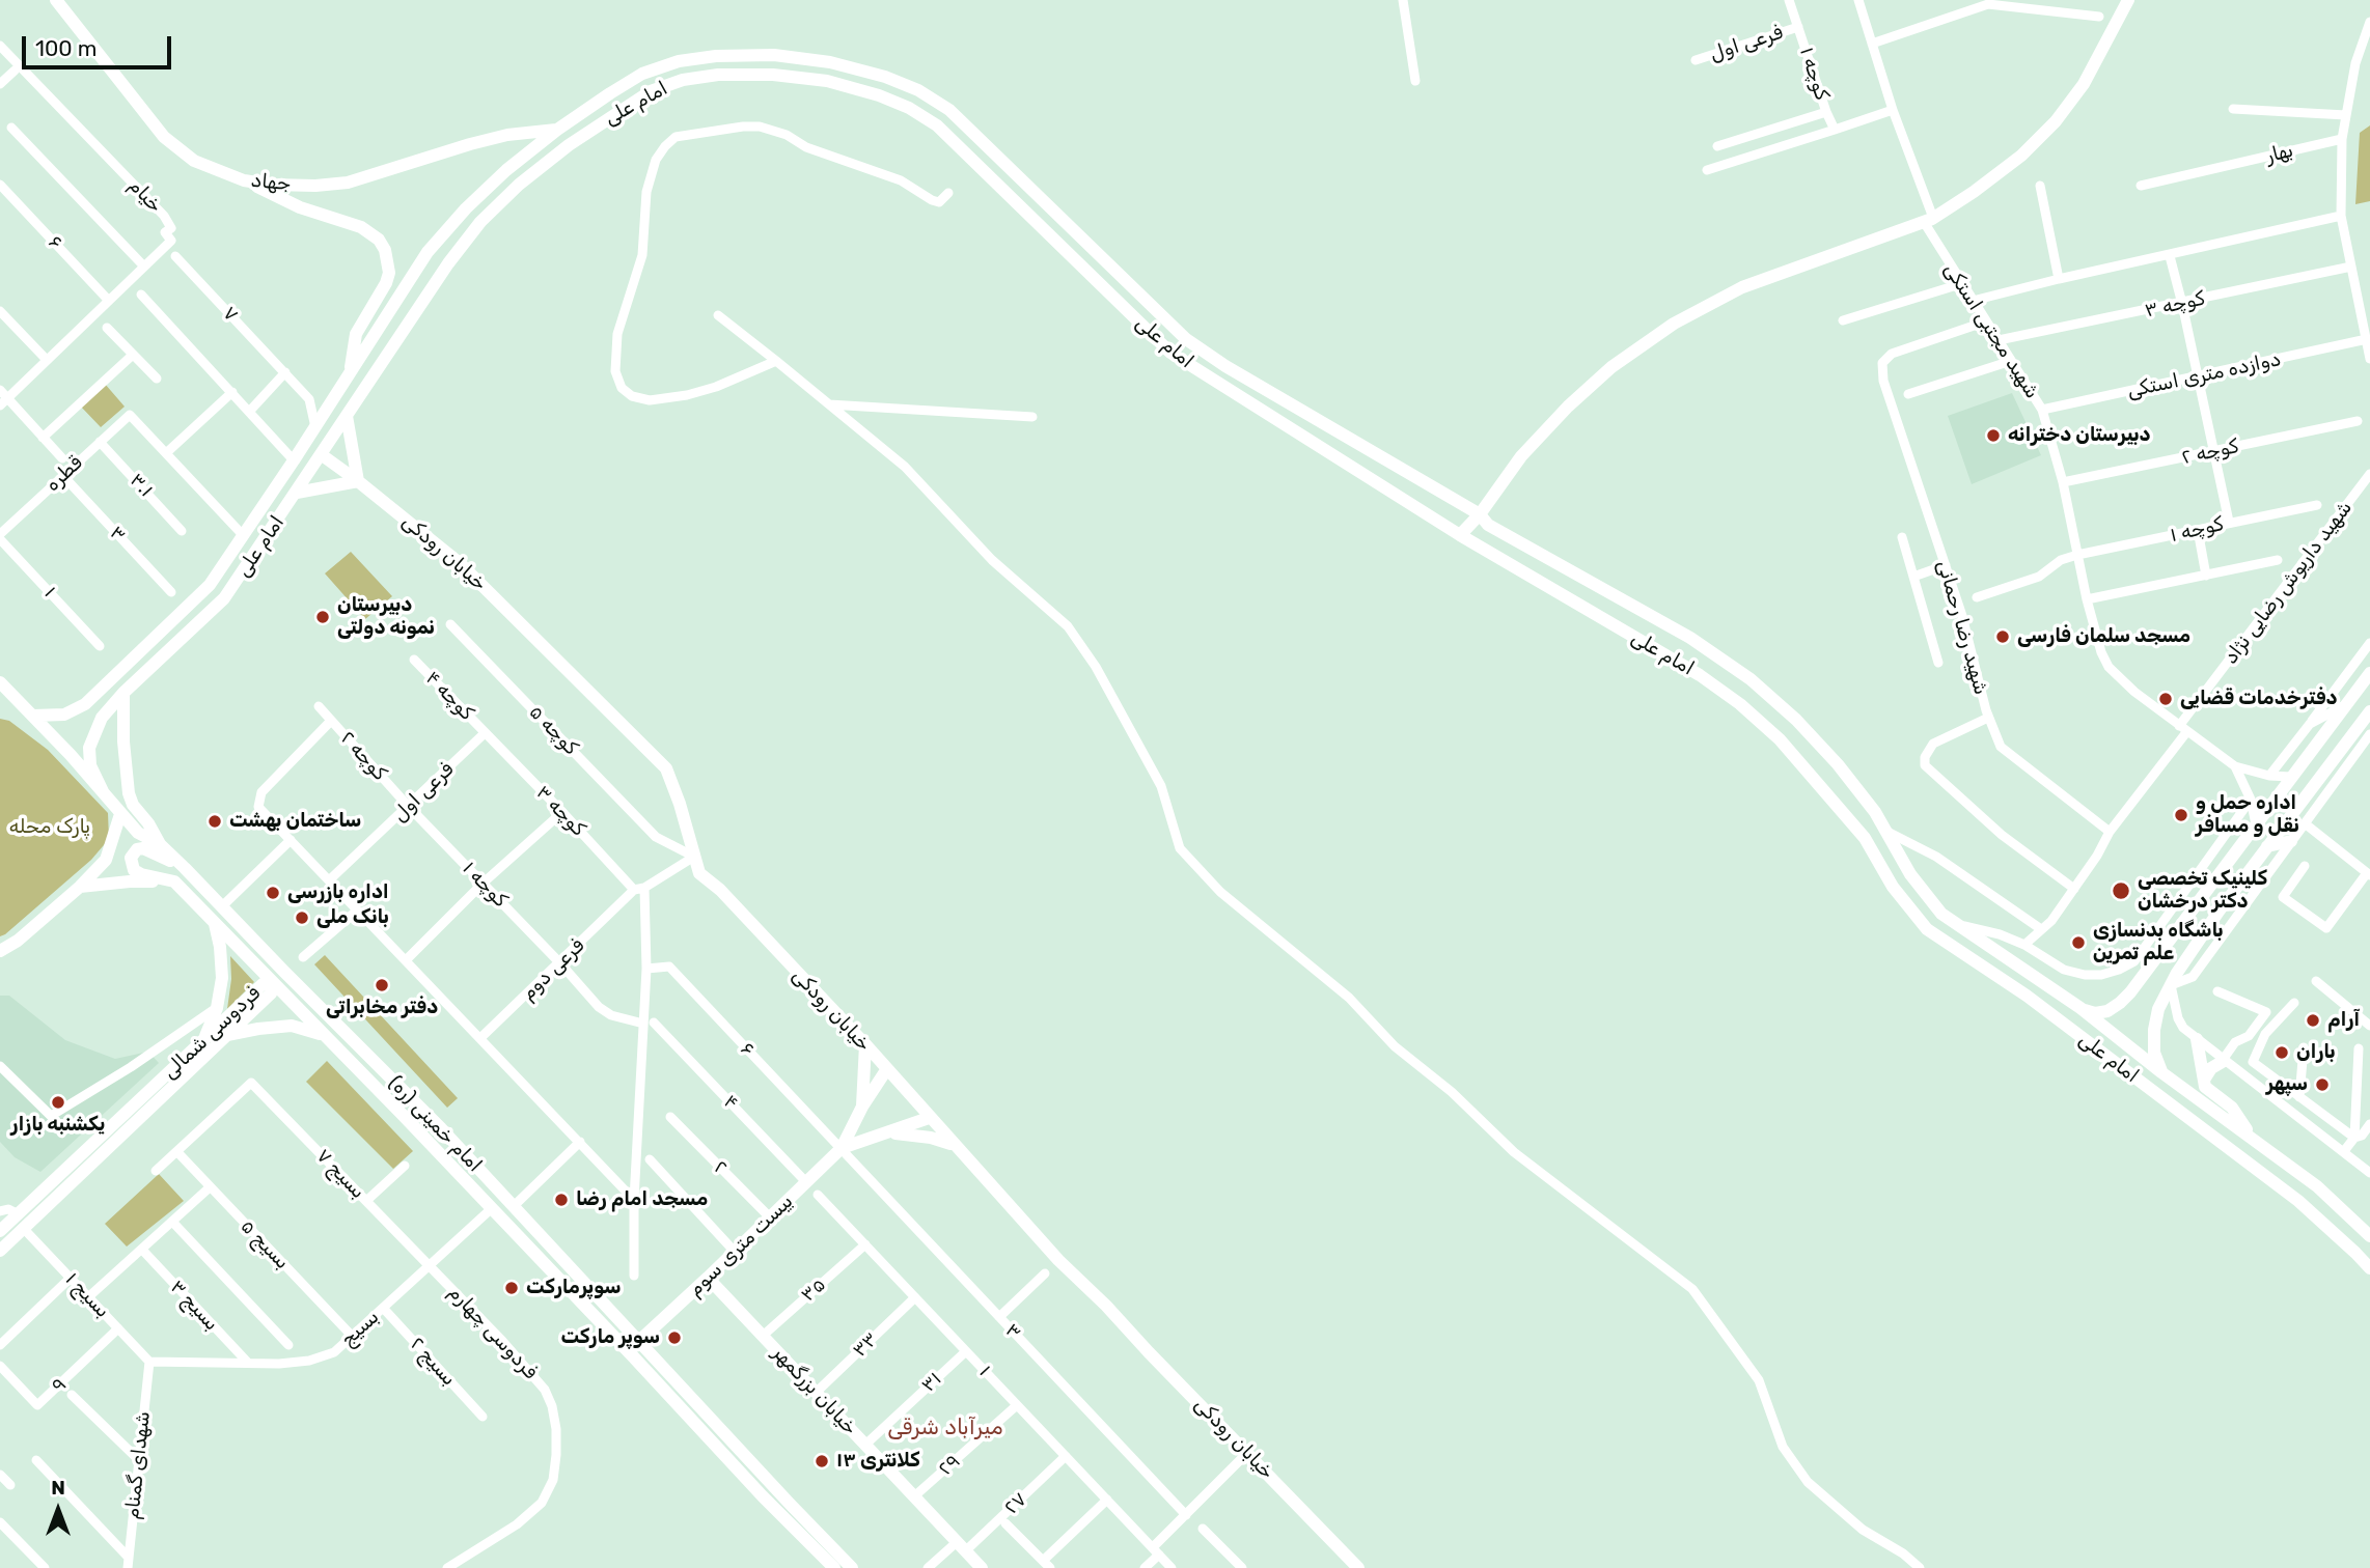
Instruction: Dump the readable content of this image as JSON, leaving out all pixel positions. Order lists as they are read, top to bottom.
{
  "streets": {
    "main road": [
      "امام علی",
      "جهاد",
      "خیابان رودکی",
      "فردوسی شمالی",
      "امام خمینی (ره)",
      "بیست متری سوم",
      "خیابان بزرگمهر"
    ],
    "street": [
      "فرعی اول",
      "کوچه ۱",
      "بهار",
      "خیام",
      "۶",
      "کوچه ۳",
      "۷",
      "شهید مجتبی استکی",
      "دوازده متری استکی",
      "کوچه ۲",
      "قطره",
      "۳.۱",
      "۳",
      "شهید داریوش رضایی نژاد",
      "۱",
      "شهید رضا رحمانی",
      "کوچه ۴",
      "کوچه ۵",
      "فرعی دوم",
      "۴",
      "۲",
      "بسیج ۷",
      "بسیج ۵",
      "۳۵",
      "بسیج ۱",
      "بسیج ۳",
      "بسیج",
      "فردوسی چهارم",
      "۳۳",
      "بسیج ۲",
      "۳۱",
      "۹",
      "شهدای گمنام",
      "۲۹",
      "۲۷"
    ]
  },
  "crossings": [
    ["فرعی اول", "کوچه ۱"],
    ["فرعی اول", "کوچه ۳"],
    ["فرعی اول", "کوچه ۲"],
    ["فرعی اول", "کوچه ۴"],
    ["کوچه ۱", "شهید مجتبی استکی"],
    ["کوچه ۱", "کوچه ۲"],
    ["کوچه ۱", "فرعی دوم"],
    ["امام علی", "جهاد"],
    ["امام علی", "۷"],
    ["امام علی", "خیابان رودکی"],
    ["امام علی", "امام خمینی (ره)"],
    ["خیام", "۶"],
    ["۶", "۳"],
    ["۶", "بیست متری سوم"],
    ["کوچه ۳", "شهید مجتبی استکی"],
    ["کوچه ۳", "کوچه ۴"],
    ["کوچه ۳", "فرعی دوم"],
    ["شهید مجتبی استکی", "دوازده متری استکی"],
    ["شهید مجتبی استکی", "کوچه ۲"],
    ["شهید مجتبی استکی", "شهید داریوش رضایی نژاد"],
    ["شهید مجتبی استکی", "شهید رضا رحمانی"],
    ["قطره", "۳.۱"],
    ["قطره", "۳"],
    ["۳", "بیست متری سوم"],
    ["خیابان رودکی", "کوچه ۵"],
    ["خیابان رودکی", "فرعی دوم"],
    ["خیابان رودکی", "بیست متری سوم"],
    ["۱", "۳۵"],
    ["۱", "۳۳"],
    ["۱", "۳۱"],
    ["۱", "۲۹"],
    ["۱", "۲۷"],
    ["کوچه ۵", "فرعی دوم"],
    ["فردوسی شمالی", "امام خمینی (ره)"],
    ["فردوسی شمالی", "بسیج ۱"],
    ["۴", "بیست متری سوم"],
    ["امام خمینی (ره)", "بیست متری سوم"],
    ["امام خمینی (ره)", "بسیج"],
    ["۲", "بیست متری سوم"],
    ["بسیج ۷", "بسیج ۵"],
    ["بسیج ۷", "بسیج"],
    ["بسیج ۷", "فردوسی چهارم"],
    ["بسیج ۵", "بسیج"],
    ["بیست متری سوم", "خیابان بزرگمهر"],
    ["۳۵", "خیابان بزرگمهر"],
    ["بسیج ۱", "بسیج"],
    ["بسیج ۱", "۹"],
    ["بسیج ۱", "شهدای گمنام"],
    ["بسیج ۳", "بسیج"],
    ["بسیج", "فردوسی چهارم"],
    ["بسیج", "بسیج ۲"],
    ["بسیج", "شهدای گمنام"],
    ["۳۳", "خیابان بزرگمهر"],
    ["۳۱", "خیابان بزرگمهر"],
    ["خیابان بزرگمهر", "۲۹"],
    ["خیابان بزرگمهر", "۲۷"]
  ],
  "districts": ["میرآباد شرقی"],
  "parks": ["پارک محله"],
  "places": [
    "دبیرستان دخترانه",
    "دبیرستان نمونه دولتی",
    "مسجد سلمان فارسی",
    "دفترخدمات قضایی",
    "اداره حمل و نقل و مسافر",
    "ساختمان بهشت",
    "کلینیک تخصصی دکتر درخشان",
    "اداره بازرسی",
    "بانک ملی",
    "باشگاه بدنسازی علم تمرین",
    "دفتر مخابراتی",
    "آرام",
    "باران",
    "سپهر",
    "یکشنبه بازار",
    "مسجد امام رضا",
    "سوپرمارکت",
    "سوپر مارکت",
    "کلانتری ۱۳"
  ],
  "scale_bar": "100 m",
  "north": "top"
}
